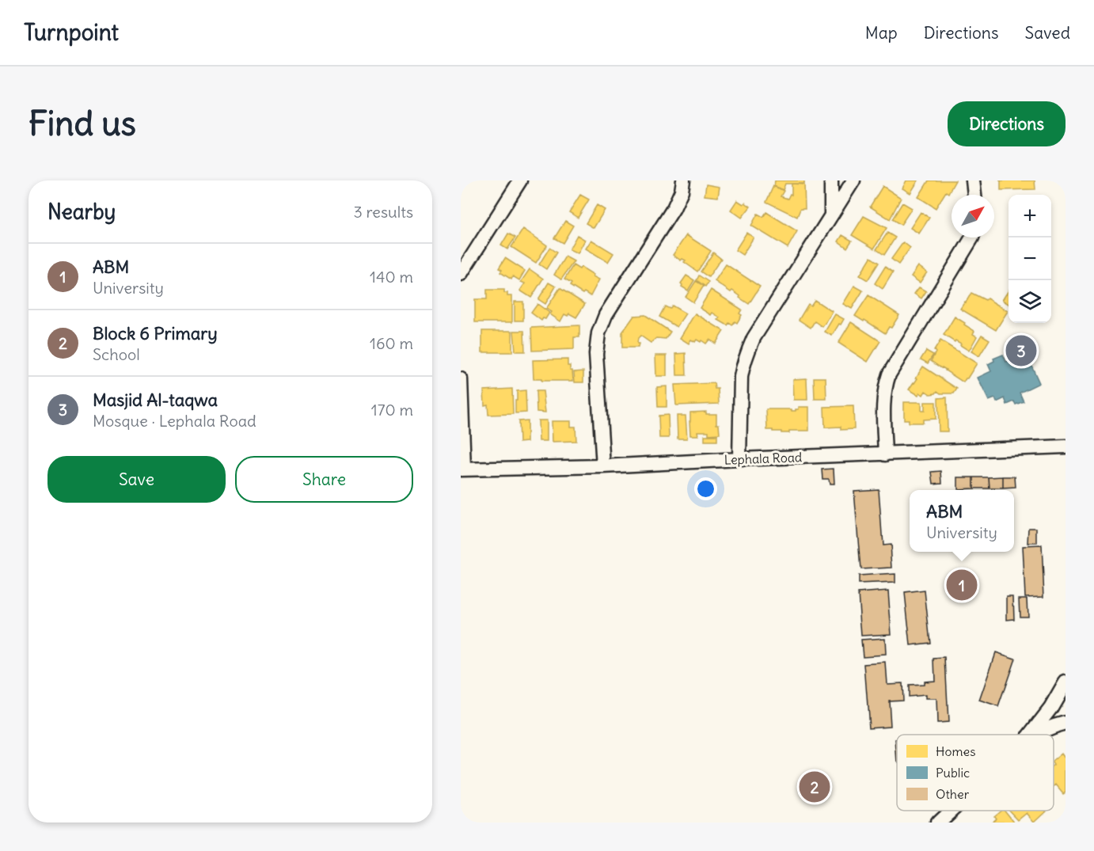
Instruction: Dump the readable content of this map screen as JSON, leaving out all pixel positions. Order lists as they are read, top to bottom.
{
  "streets": {
    "street": ["Lephala Road"]
  },
  "legend": ["Homes", "Public", "Other"],
  "north": "top right",
  "page": {
    "header": "Turnpoint",
    "nav": ["Map", "Directions", "Saved"],
    "buttons": [
      "Directions",
      ["Save", "Share"]
    ],
    "title": "Find us",
    "heading": ["Nearby", "3 results"],
    "map_buttons": ["+", "−"],
    "list": [
      {
        "mark": "1",
        "name": "ABM",
        "note": "University",
        "value": "140 m"
      },
      {
        "mark": "2",
        "name": "Block 6 Primary",
        "note": "School",
        "value": "160 m"
      },
      {
        "mark": "3",
        "name": "Masjid Al-taqwa",
        "note": "Mosque · Lephala Road",
        "value": "170 m"
      }
    ],
    "pins": ["3", "1", "2"],
    "popup": ["ABM", "University"]
  }
}
